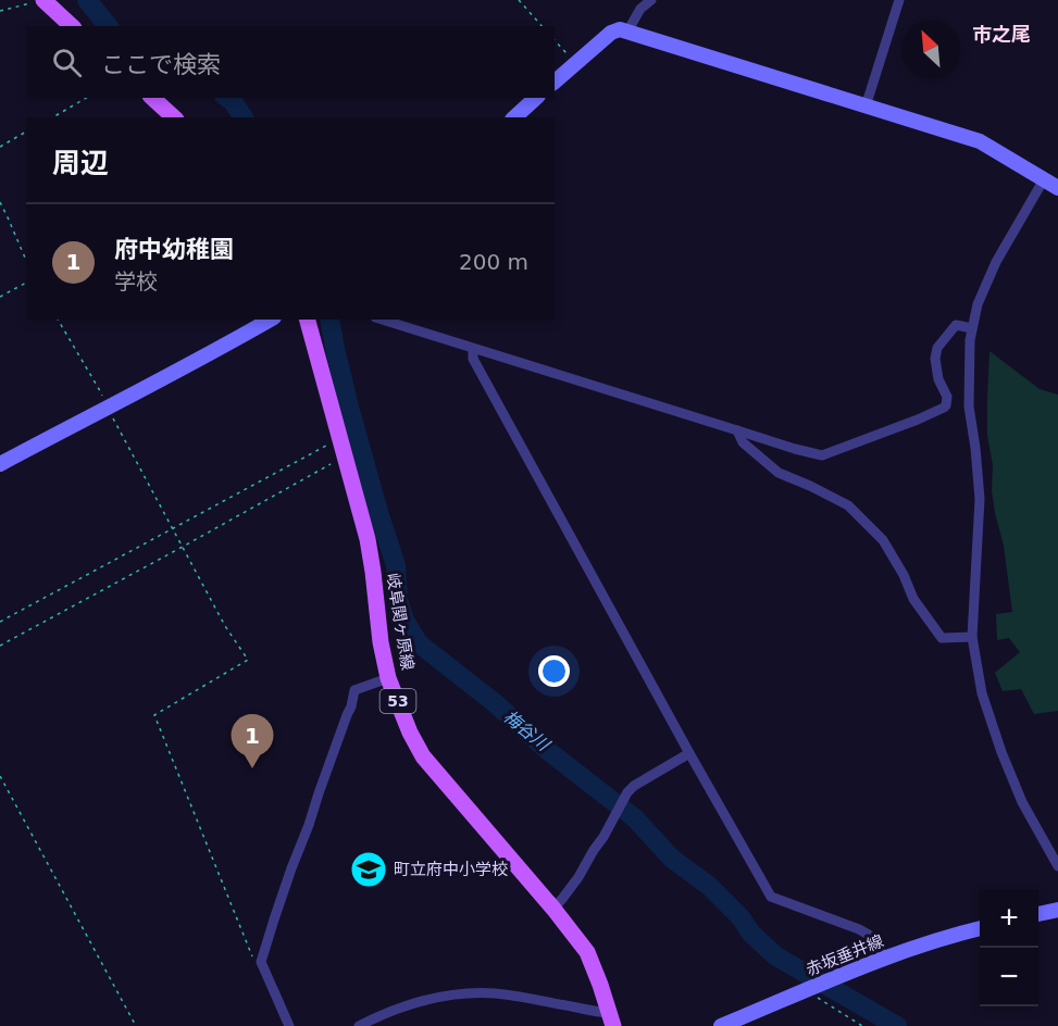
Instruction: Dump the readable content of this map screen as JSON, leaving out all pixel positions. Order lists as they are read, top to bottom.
{
  "streets": {
    "main road": ["岐阜関ヶ原線", "53"],
    "street": ["赤坂垂井線"]
  },
  "districts": ["市之尾"],
  "water": ["梅谷川"],
  "places": {
    "school or university": ["町立府中小学校"]
  },
  "north": "top left",
  "page": {
    "search": "ここで検索",
    "heading": "周辺",
    "list": [
      {
        "mark": "1",
        "name": "府中幼稚園",
        "note": "学校",
        "value": "200 m"
      }
    ],
    "pins": "1",
    "map_buttons": ["+", "−"]
  }
}
